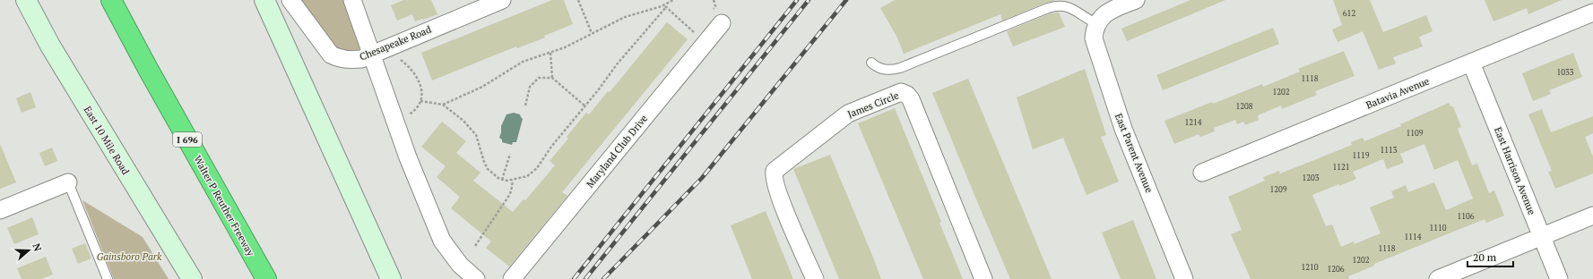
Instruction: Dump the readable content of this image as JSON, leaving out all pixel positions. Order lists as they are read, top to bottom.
{
  "streets": {
    "highway": ["I 696", "Walter P Reuther Freeway"],
    "main road": ["East 10 Mile Road"],
    "street": [
      "Chesapeake Road",
      "Batavia Avenue",
      "James Circle",
      "Maryland Club Drive",
      "East Parent Avenue",
      "East Harrison Avenue"
    ]
  },
  "crossings": [
    ["Batavia Avenue", "East Harrison Avenue"]
  ],
  "parks": ["Gainsboro Park"],
  "house_numbers": [
    "612",
    "1033",
    "1118",
    "1202",
    "1208",
    "1214",
    "1109",
    "1113",
    "1119",
    "1121",
    "1203",
    "1209",
    "1106",
    "1110",
    "1114",
    "1118",
    "1202",
    "1210",
    "1206"
  ],
  "scale_bar": "20 m",
  "north": "right"
}
